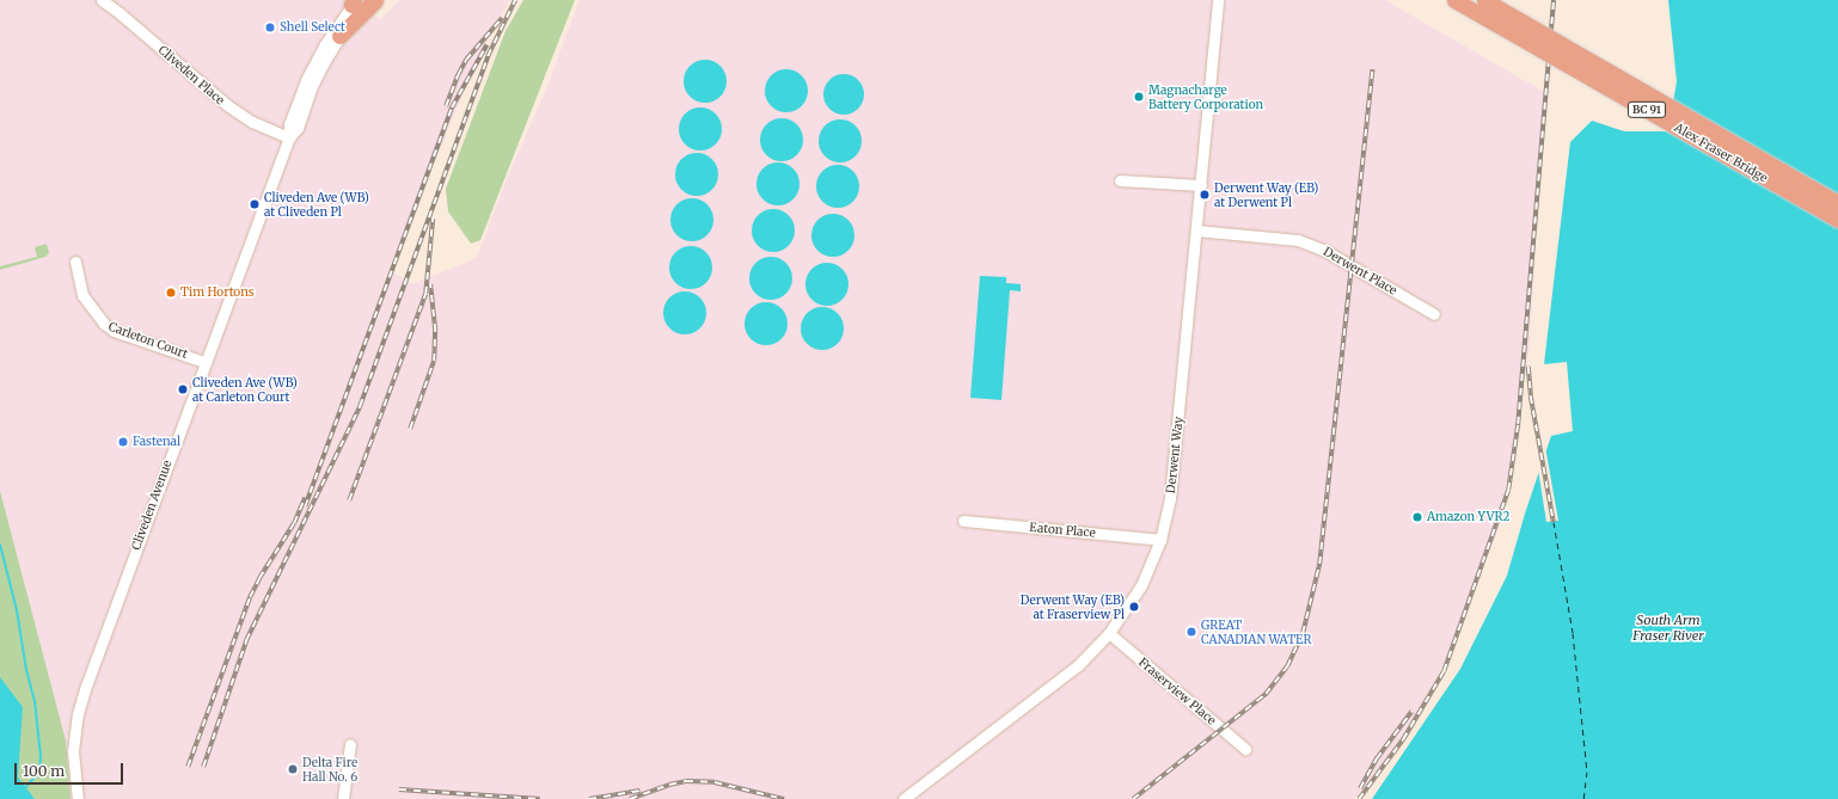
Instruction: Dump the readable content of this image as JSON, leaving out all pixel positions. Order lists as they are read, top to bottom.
{
  "streets": {
    "highway": ["BC 91", "Alex Fraser Bridge"],
    "street": [
      "Cliveden Place",
      "Derwent Place",
      "Carleton Court",
      "Derwent Way",
      "Cliveden Avenue",
      "Eaton Place",
      "Fraserview Place"
    ]
  },
  "crossings": [
    ["Cliveden Place", "Cliveden Avenue"],
    ["Derwent Place", "Derwent Way"],
    ["Carleton Court", "Cliveden Avenue"],
    ["Derwent Way", "Eaton Place"],
    ["Derwent Way", "Fraserview Place"]
  ],
  "water": ["South Arm Fraser River"],
  "places": [
    "Shell Select",
    "Magnacharge Battery Corporation",
    "Derwent Way (EB) at Derwent Pl",
    "Cliveden Ave (WB) at Cliveden Pl",
    "Tim Hortons",
    "Cliveden Ave (WB) at Carleton Court",
    "Fastenal",
    "Amazon YVR2",
    "Derwent Way (EB) at Fraserview Pl",
    "GREAT CANADIAN WATER",
    "Delta Fire Hall No. 6"
  ],
  "scale_bar": "100 m"
}
